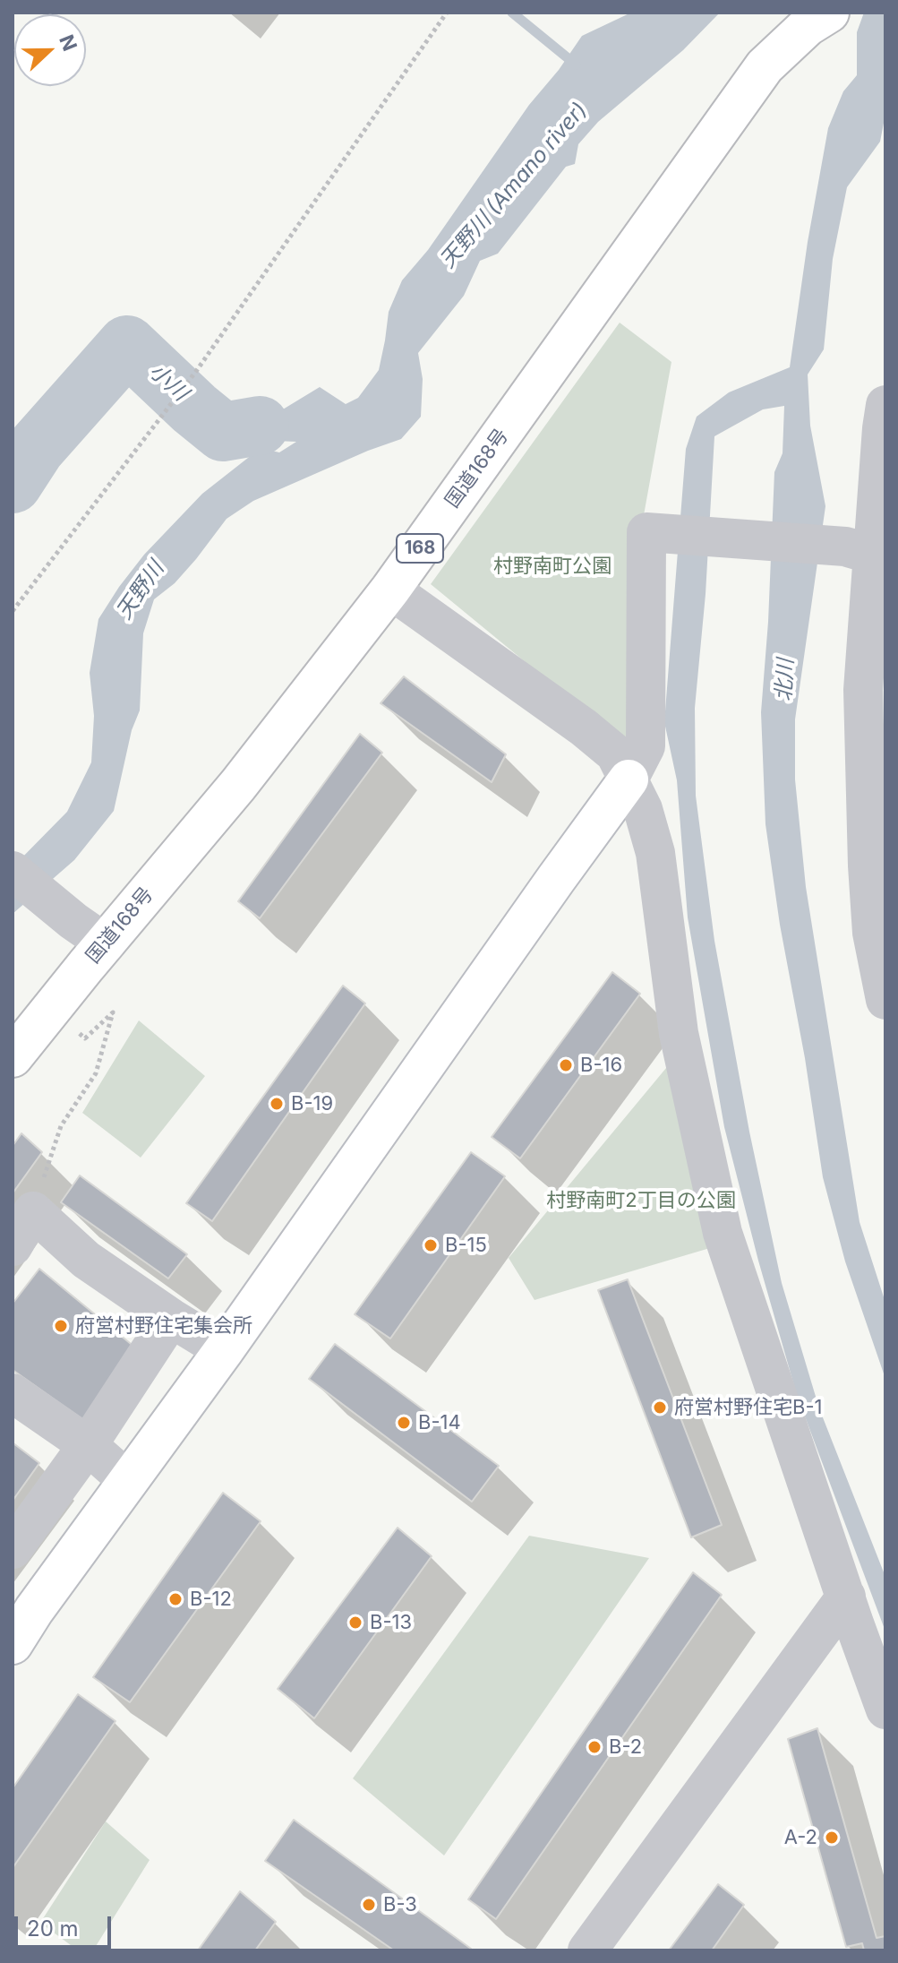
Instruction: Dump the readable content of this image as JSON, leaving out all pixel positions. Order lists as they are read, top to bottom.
{
  "streets": {
    "main road": ["国道168号", "168"]
  },
  "water": [
    "天野川 (Amano river)",
    "小川",
    "天野川",
    "北川"
  ],
  "parks": ["村野南町公園", "村野南町2丁目の公園"],
  "places": [
    "B-16",
    "B-19",
    "B-15",
    "府営村野住宅集会所",
    "府営村野住宅B-1",
    "B-14",
    "B-12",
    "B-13",
    "B-2",
    "A-2",
    "B-3"
  ],
  "scale_bar": "20 m",
  "north": "right"
}
